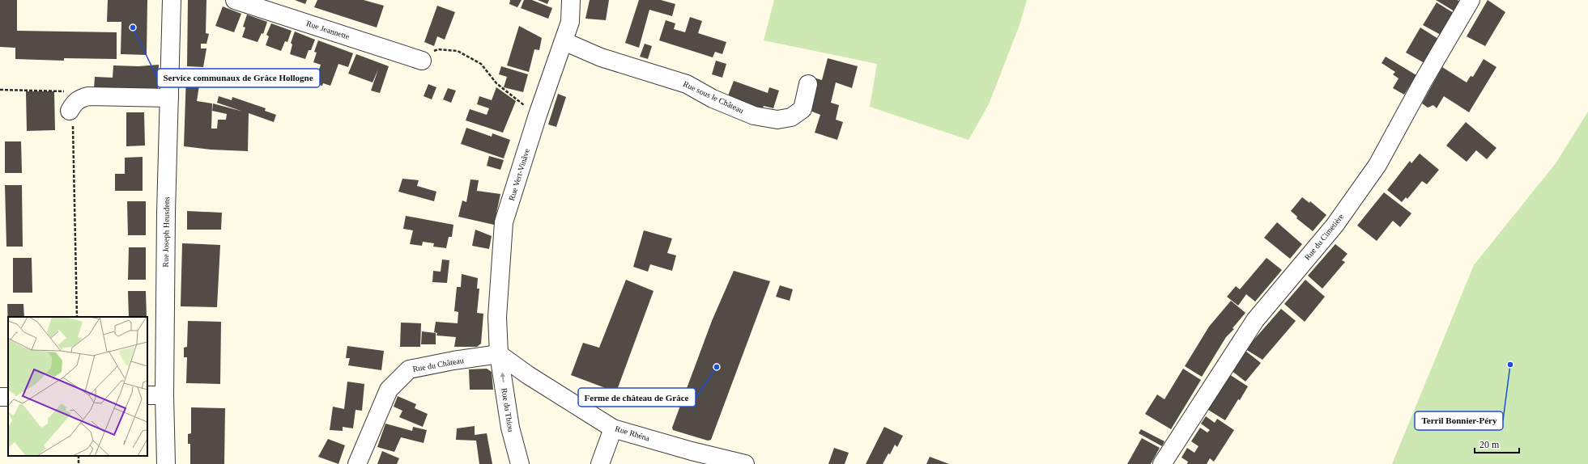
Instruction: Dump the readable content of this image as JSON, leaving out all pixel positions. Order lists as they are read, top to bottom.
{
  "streets": {
    "street": [
      "Rue Jeannette",
      "Rue sous le Château",
      "Rue Vert-Vinâve",
      "Rue Joseph Heusdens",
      "Rue du Cimetière",
      "Rue du Château",
      "Rue du Thiou",
      "Rue Rhéna"
    ]
  },
  "crossings": [
    ["Rue sous le Château", "Rue Vert-Vinâve"],
    ["Rue Vert-Vinâve", "Rue du Château"],
    ["Rue Vert-Vinâve", "Rue du Thiou"],
    ["Rue Vert-Vinâve", "Rue Rhéna"],
    ["Rue du Château", "Rue du Thiou"],
    ["Rue du Château", "Rue Rhéna"],
    ["Rue du Thiou", "Rue Rhéna"]
  ],
  "one_way": ["Rue du Thiou"],
  "places": ["Service communaux de Grâce Hollogne", "Terril Bonnier-Péry", "Ferme de château de Grâce"],
  "scale_bar": "20 m"
}
